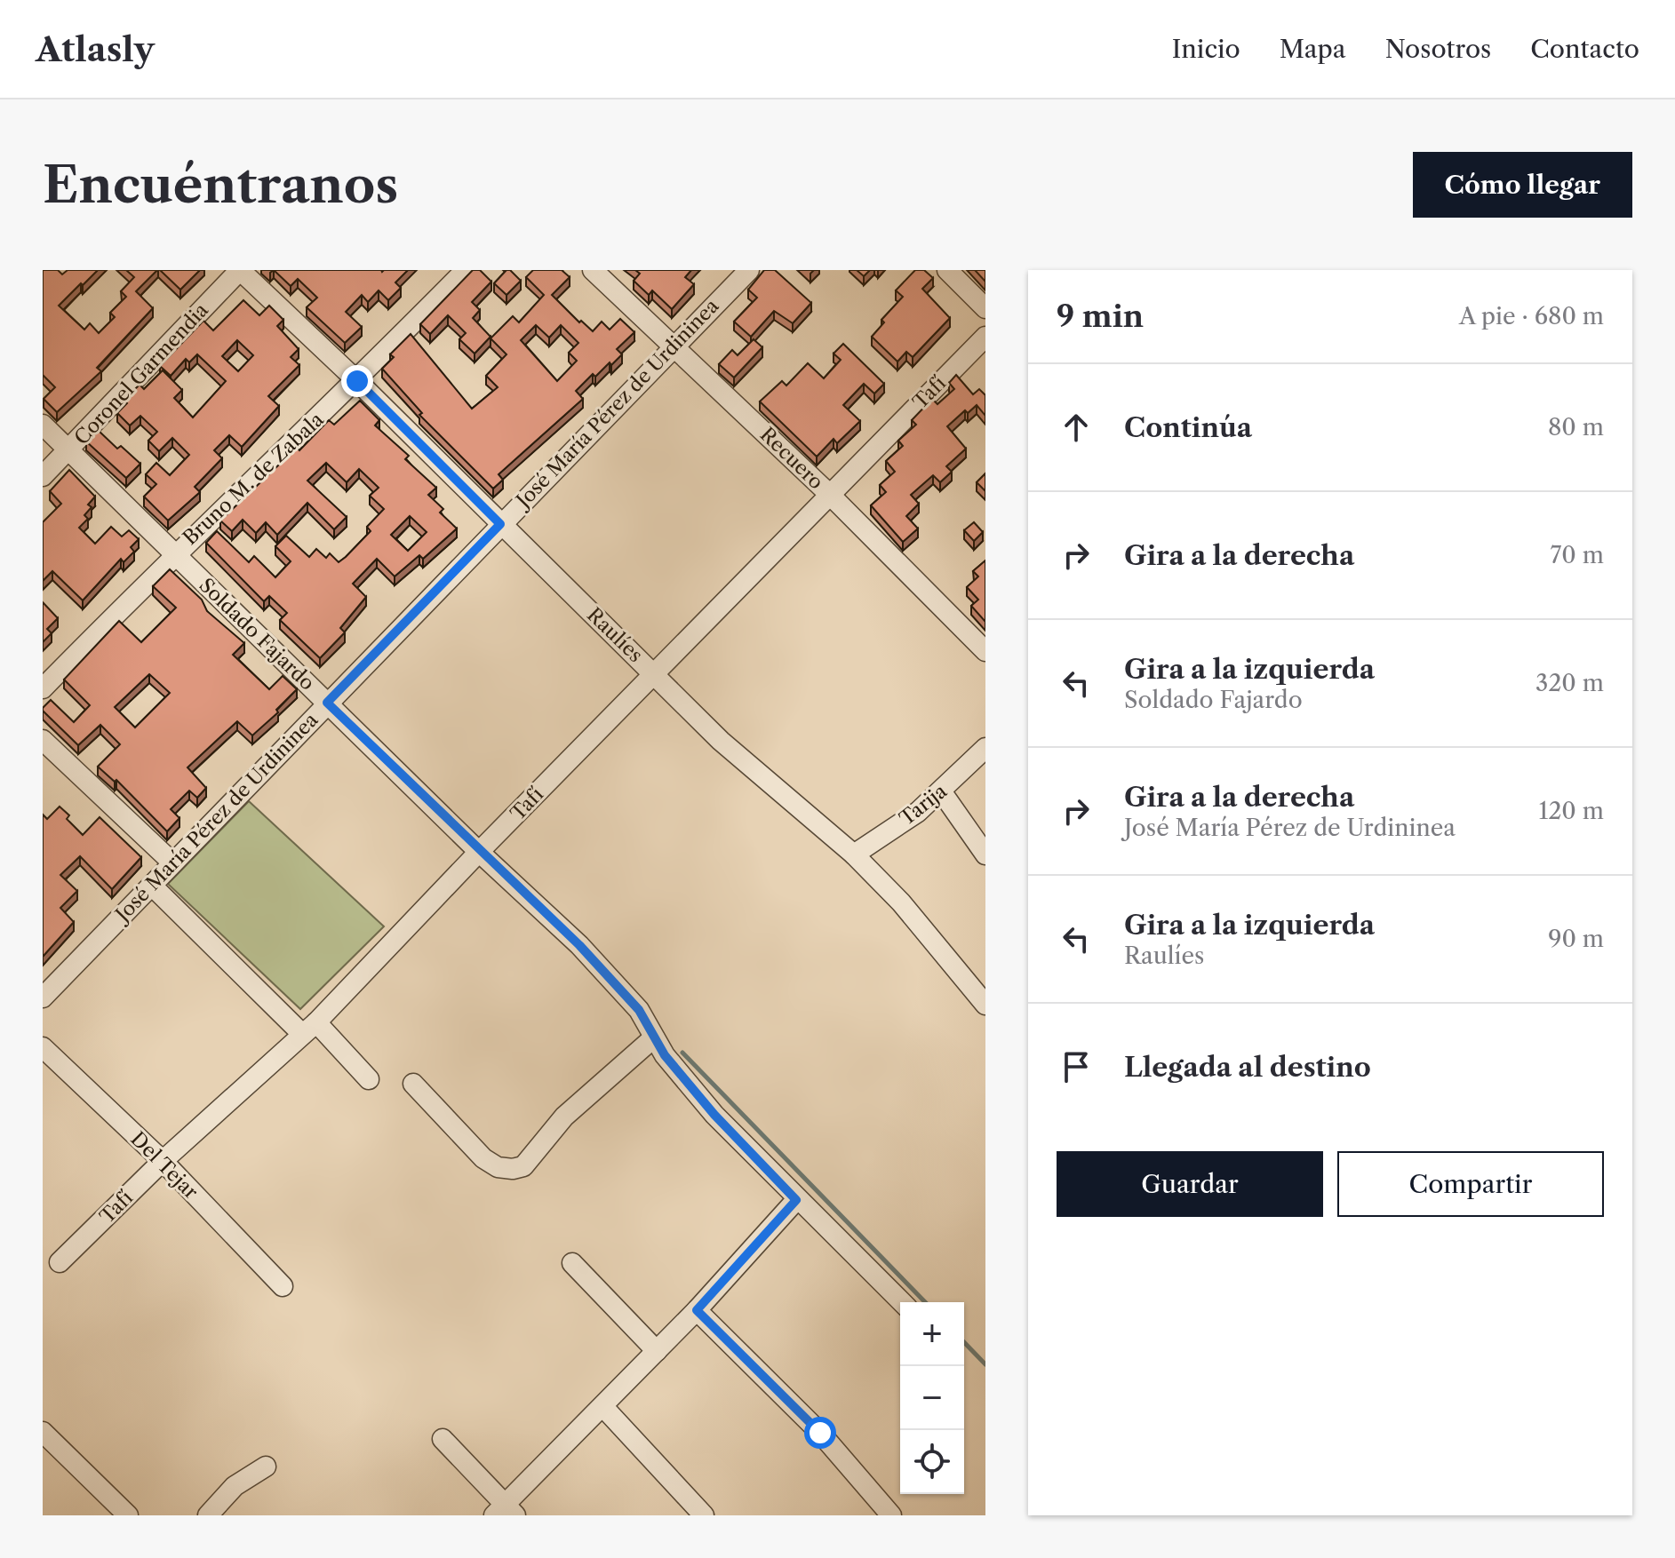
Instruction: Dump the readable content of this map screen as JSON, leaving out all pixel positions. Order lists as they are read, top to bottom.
{
  "streets": {
    "street": [
      "Coronel Garmendia",
      "Tafí",
      "José María Pérez de Urdininea",
      "Recuero",
      "Bruno M. de Zabala",
      "Soldado Fajardo",
      "Raulíes",
      "Tarija",
      "Del Tejar"
    ]
  },
  "crossings": [
    ["Coronel Garmendia", "Soldado Fajardo"],
    ["Coronel Garmendia", "Raulíes"],
    ["Tafí", "Recuero"],
    ["Tafí", "Soldado Fajardo"],
    ["Tafí", "Raulíes"],
    ["Tafí", "Del Tejar"],
    ["José María Pérez de Urdininea", "Recuero"],
    ["José María Pérez de Urdininea", "Soldado Fajardo"],
    ["José María Pérez de Urdininea", "Raulíes"],
    ["Bruno M. de Zabala", "Soldado Fajardo"],
    ["Bruno M. de Zabala", "Raulíes"],
    ["Raulíes", "Tarija"]
  ],
  "page": {
    "header": "Atlasly",
    "nav": [
      "Inicio",
      "Mapa",
      "Nosotros",
      "Contacto"
    ],
    "buttons": [
      "Cómo llegar",
      ["Guardar", "Compartir"]
    ],
    "title": "Encuéntranos",
    "heading": ["9 min", "A pie · 680 m"],
    "list": [
      ["Continúa", "80 m"],
      ["Gira a la derecha", "70 m"],
      ["Gira a la izquierda", "Soldado Fajardo", "320 m"],
      ["Gira a la derecha", "José María Pérez de Urdininea", "120 m"],
      ["Gira a la izquierda", "Raulíes", "90 m"],
      "Llegada al destino"
    ],
    "map_buttons": ["+", "−"]
  }
}
